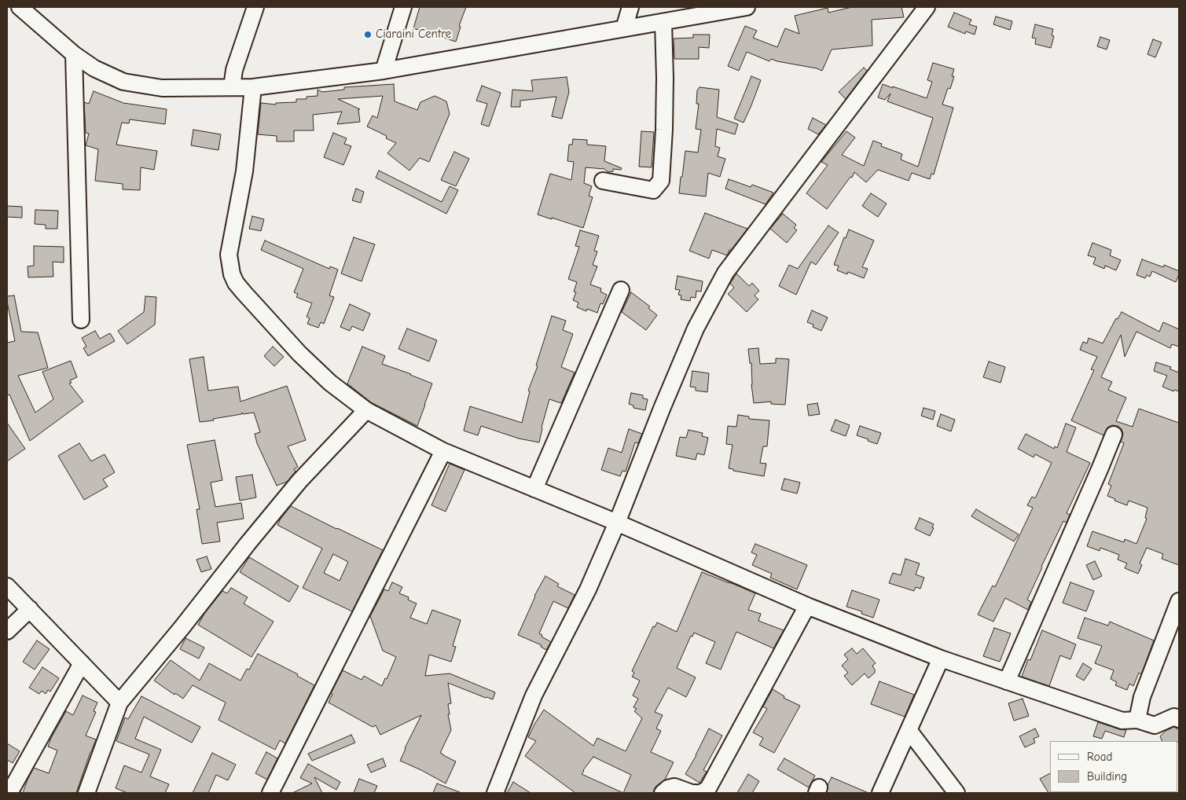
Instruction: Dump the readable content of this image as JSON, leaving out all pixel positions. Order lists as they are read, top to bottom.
{
  "places": ["Ciaraini Centre"],
  "legend": ["Road", "Building"]
}
